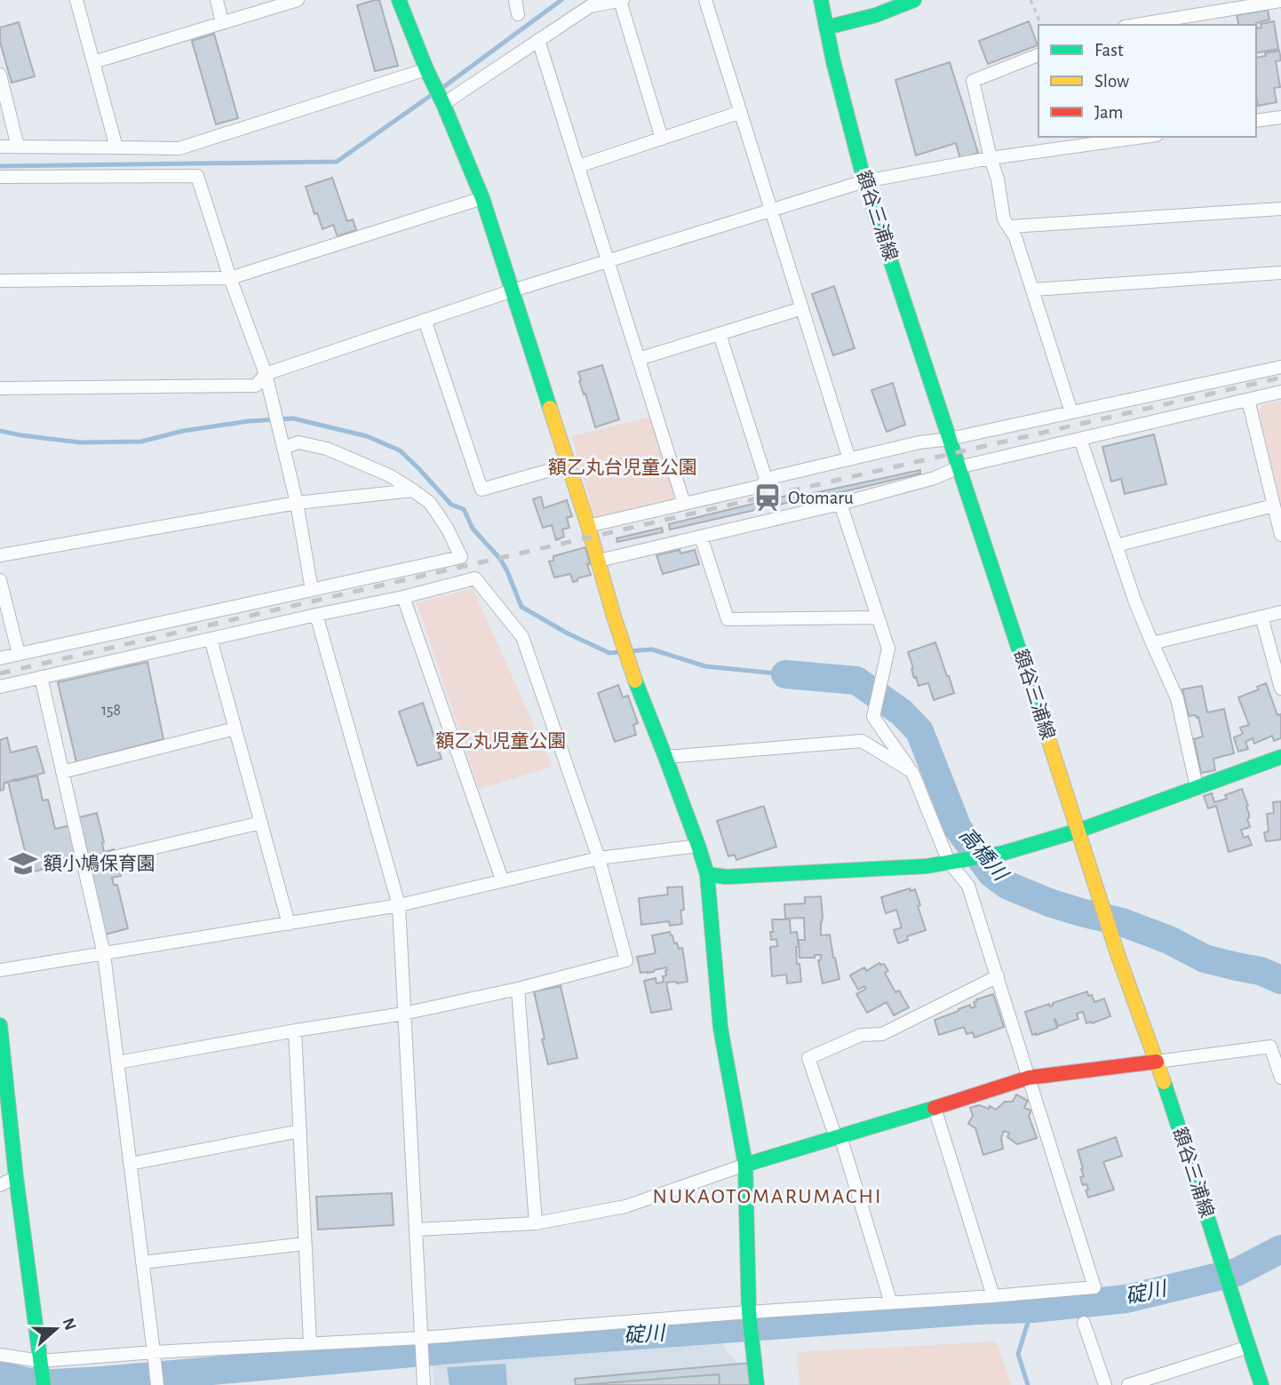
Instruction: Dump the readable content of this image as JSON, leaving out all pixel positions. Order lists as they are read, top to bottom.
{
  "streets": {
    "street": ["額谷三浦線"]
  },
  "districts": ["NUKAOTOMARUMACHI"],
  "water": ["高橋川", "碇川"],
  "parks": ["額乙丸台児童公園", "額乙丸児童公園"],
  "places": {
    "station": ["Otomaru"],
    "school or university": ["額小鳩保育園"]
  },
  "house_numbers": ["158"],
  "legend": ["Fast", "Slow", "Jam"],
  "north": "right"
}
